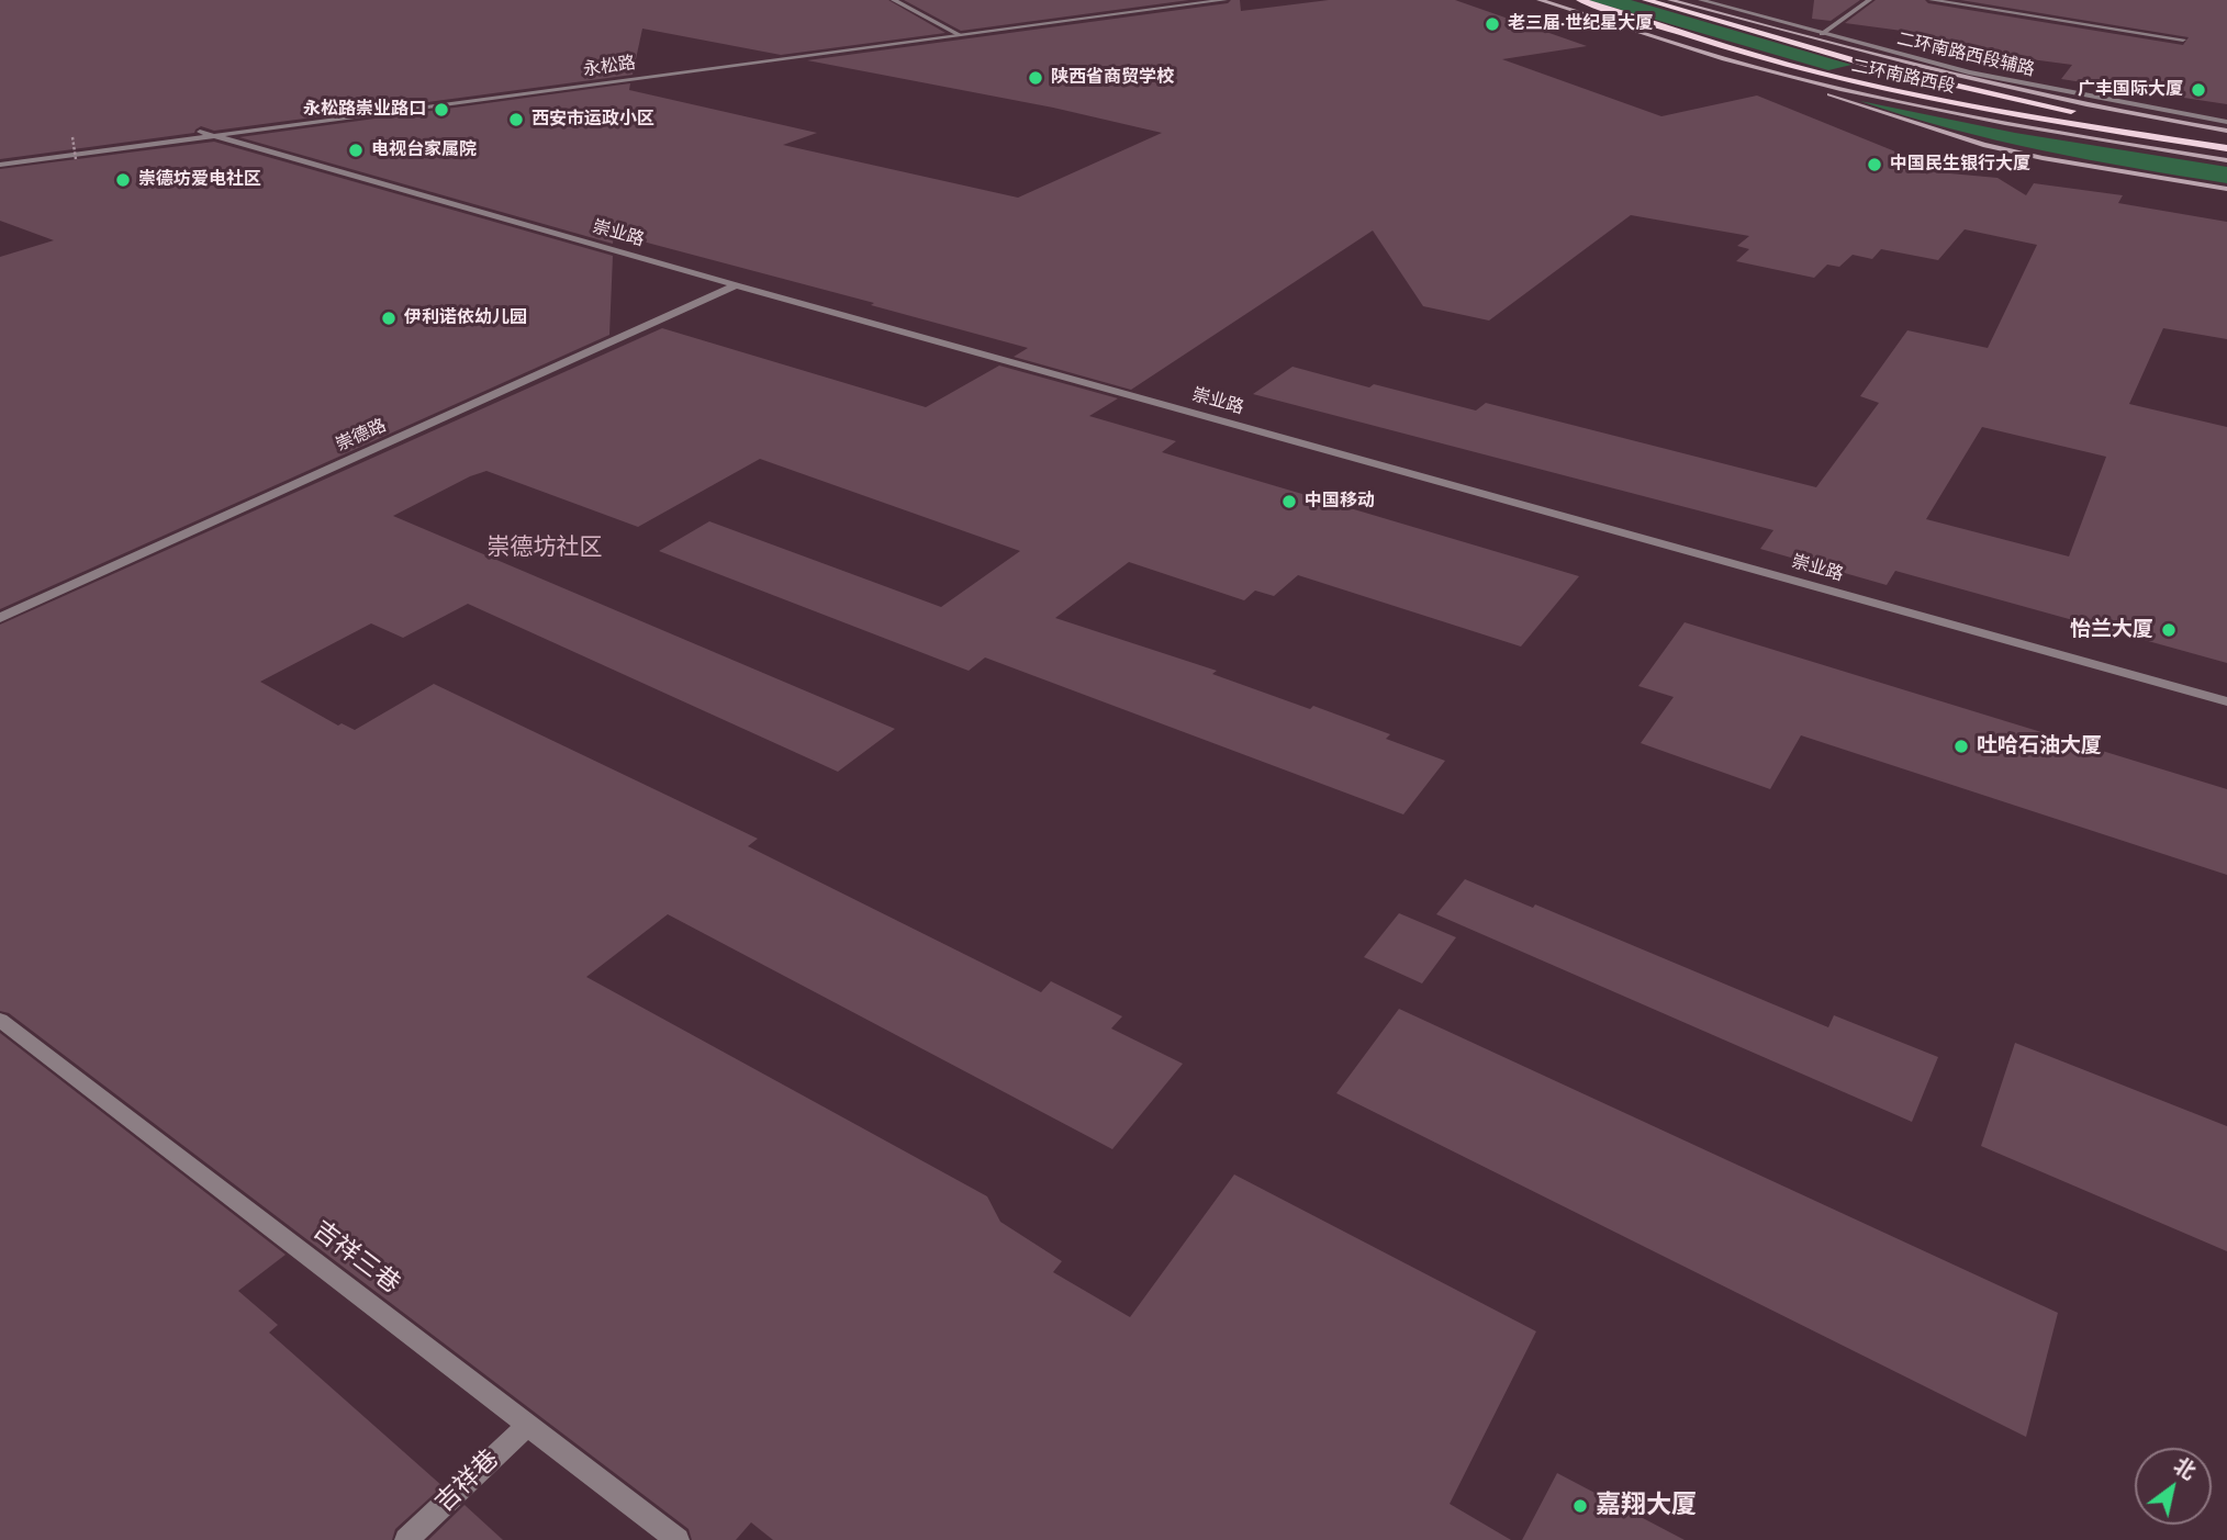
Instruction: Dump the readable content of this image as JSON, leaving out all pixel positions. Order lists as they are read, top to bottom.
{
  "streets": {
    "highway": ["二环南路西段"],
    "street": [
      "二环南路西段辅路",
      "永松路",
      "崇业路",
      "崇德路",
      "吉祥三巷",
      "吉祥巷"
    ]
  },
  "crossings": [
    ["永松路", "崇业路"],
    ["崇业路", "崇德路"],
    ["吉祥三巷", "吉祥巷"]
  ],
  "districts": ["崇德坊社区"],
  "places": [
    "老三届·世纪星大厦",
    "陕西省商贸学校",
    "广丰国际大厦",
    "永松路崇业路口",
    "西安市运政小区",
    "电视台家属院",
    "中国民生银行大厦",
    "崇德坊爱电社区",
    "伊利诺依幼儿园",
    "中国移动",
    "怡兰大厦",
    "吐哈石油大厦",
    "嘉翔大厦"
  ],
  "north": "top right"
}
